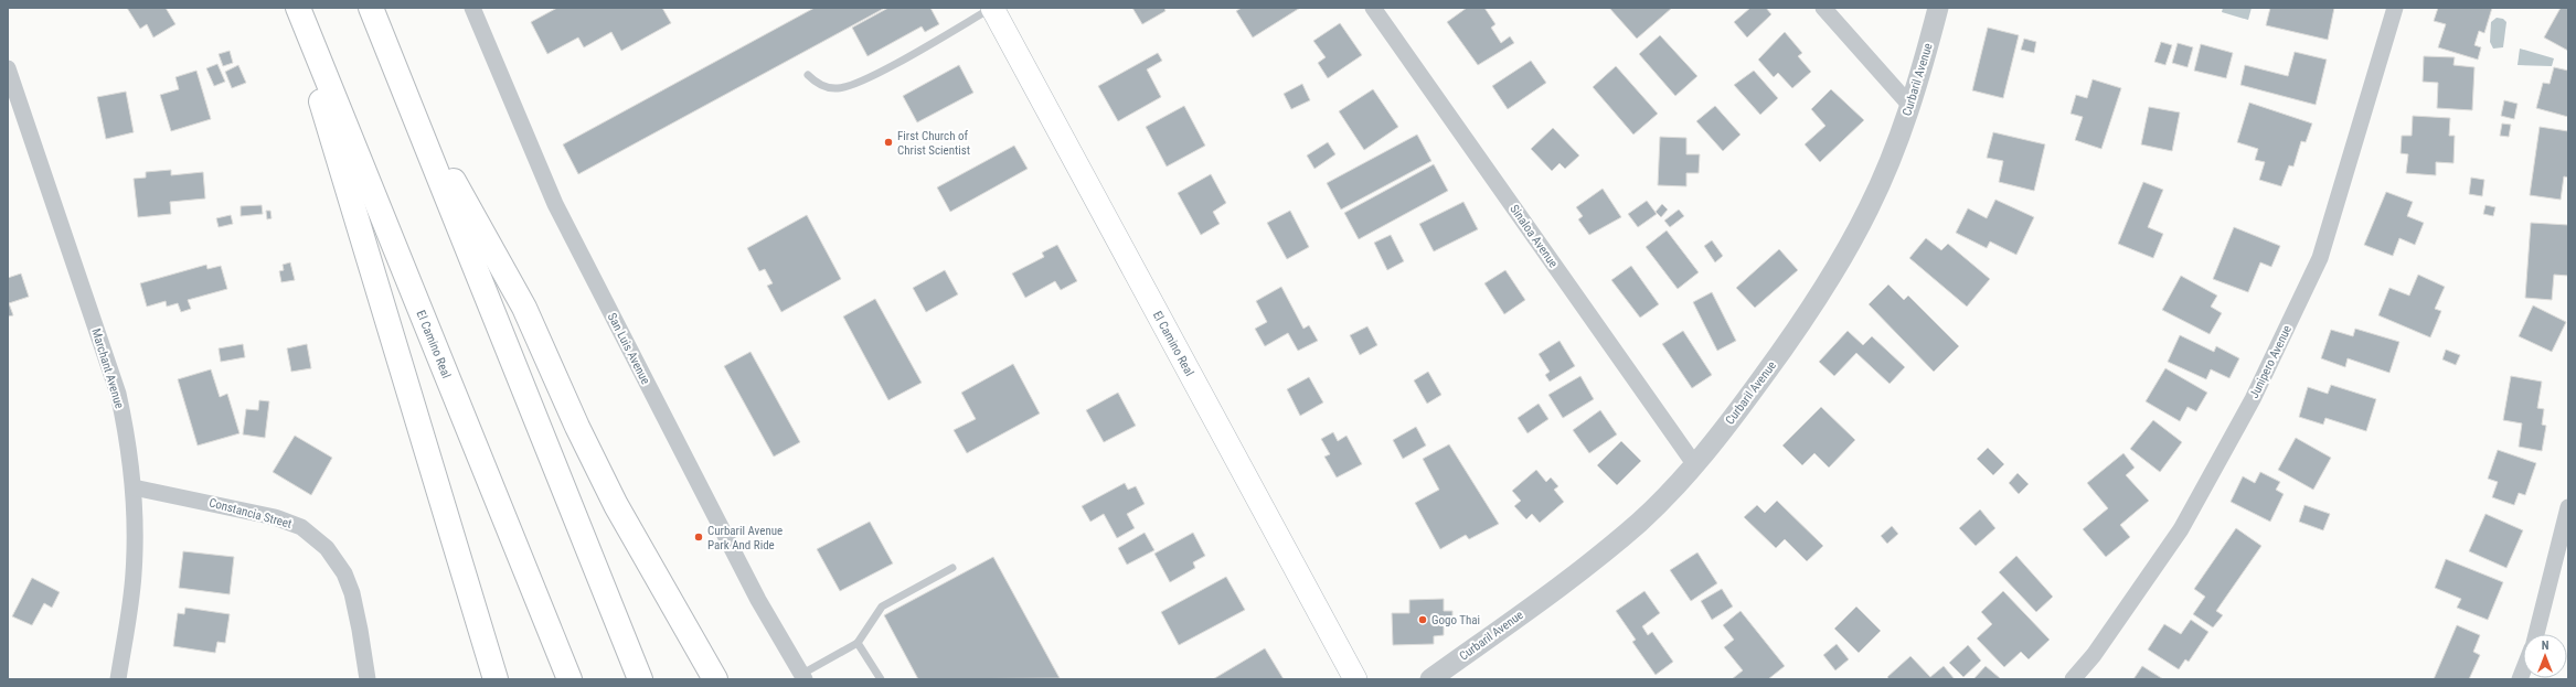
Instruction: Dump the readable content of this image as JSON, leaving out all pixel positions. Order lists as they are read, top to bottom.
{
  "streets": {
    "highway": ["El Camino Real"],
    "street": [
      "Curbaril Avenue",
      "Sinaloa Avenue",
      "San Luis Avenue",
      "Junipero Avenue",
      "Marchant Avenue",
      "Constancia Street"
    ]
  },
  "crossings": [
    ["Curbaril Avenue", "Sinaloa Avenue"],
    ["Marchant Avenue", "Constancia Street"]
  ],
  "places": ["First Church of Christ Scientist", "Curbaril Avenue Park And Ride", "Gogo Thai"],
  "north": "top"
}
